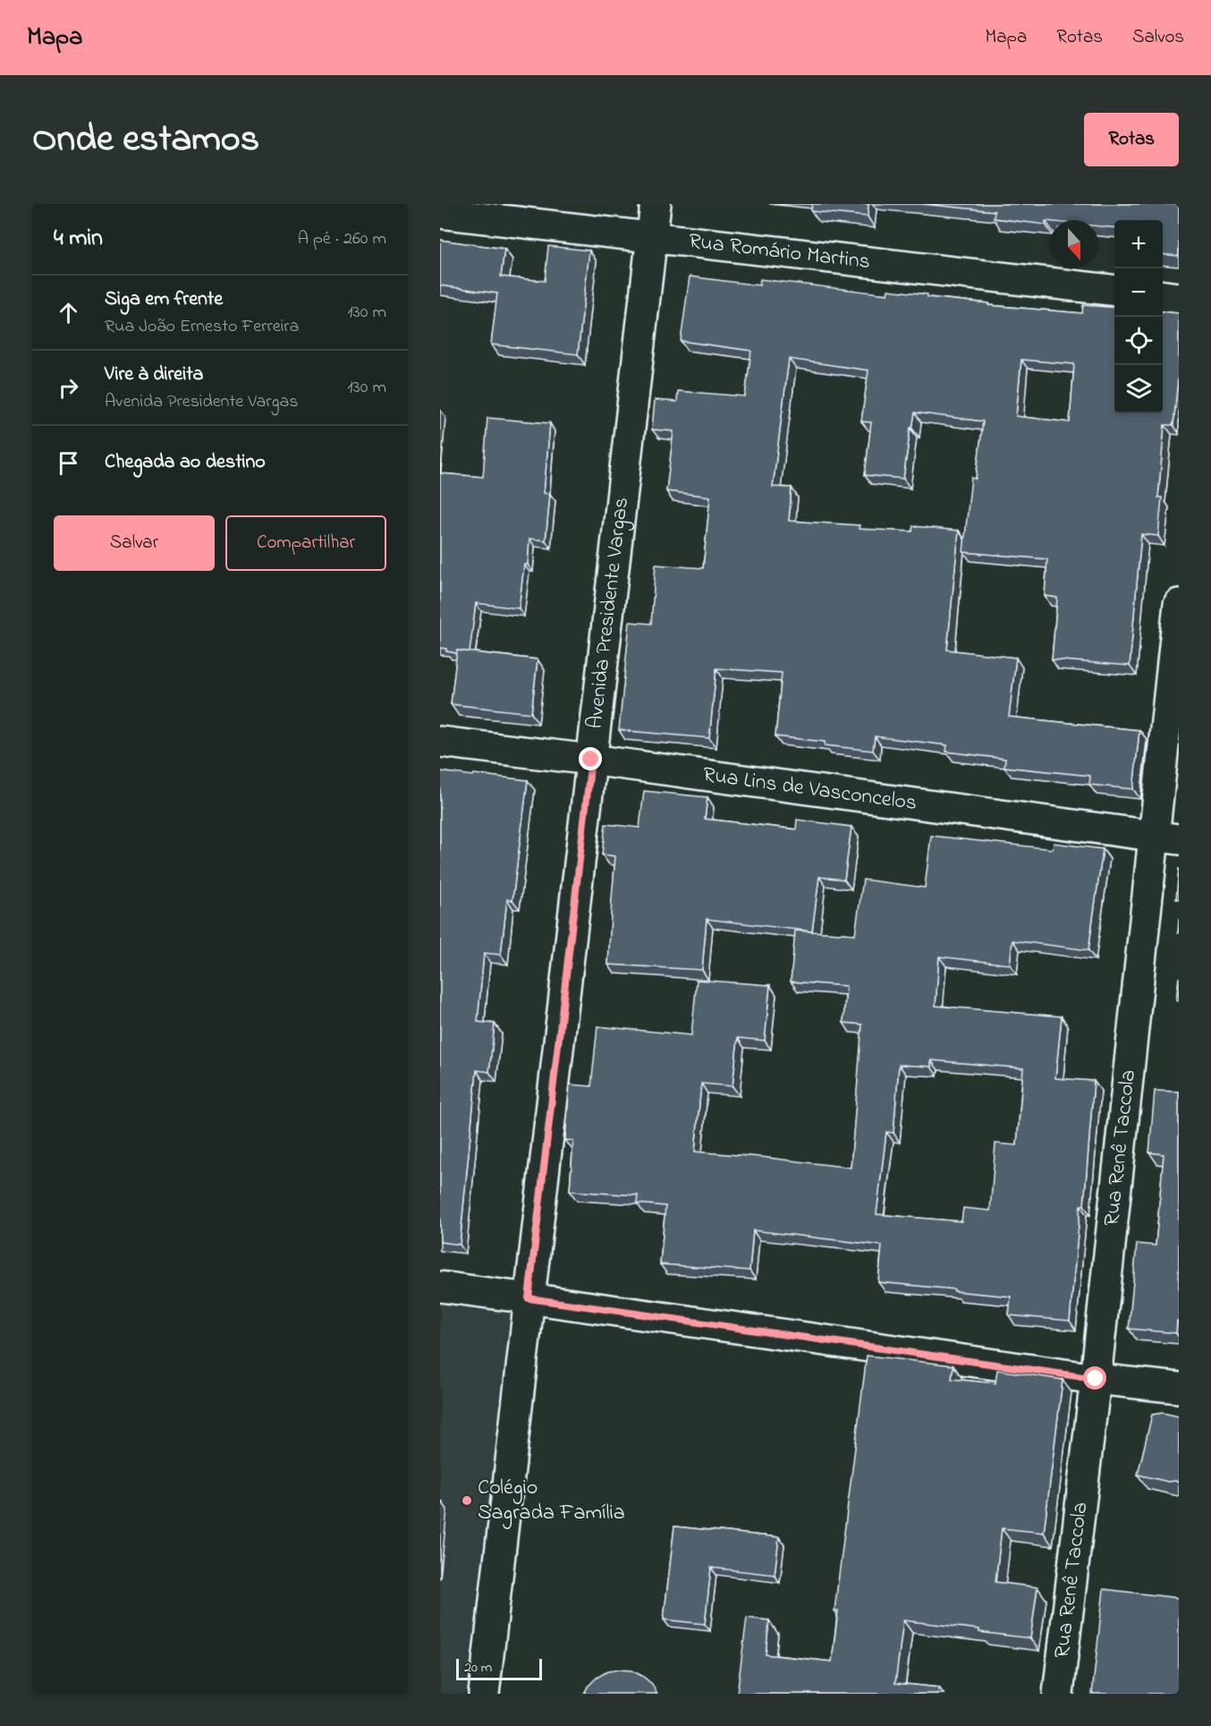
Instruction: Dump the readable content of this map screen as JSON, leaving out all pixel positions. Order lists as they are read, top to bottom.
{
  "streets": {
    "street": [
      "Rua Romário Martins",
      "Avenida Presidente Vargas",
      "Rua Lins de Vasconcelos",
      "Rua Renê Taccola"
    ]
  },
  "crossings": [
    ["Rua Romário Martins", "Avenida Presidente Vargas"],
    ["Avenida Presidente Vargas", "Rua Lins de Vasconcelos"],
    ["Rua Lins de Vasconcelos", "Rua Renê Taccola"]
  ],
  "places": ["Colégio Sagrada Família"],
  "scale_bar": "20 m",
  "north": "bottom",
  "page": {
    "header": "Mapa",
    "nav": ["Mapa", "Rotas", "Salvos"],
    "title": "Onde estamos",
    "buttons": [
      "Rotas",
      ["Salvar", "Compartilhar"]
    ],
    "heading": ["4 min", "A pé · 260 m"],
    "map_buttons": ["+", "−"],
    "list": [
      ["Siga em frente", "Rua João Ernesto Ferreira", "130 m"],
      ["Vire à direita", "Avenida Presidente Vargas", "130 m"],
      "Chegada ao destino"
    ],
    "scale": "20 m"
  }
}
